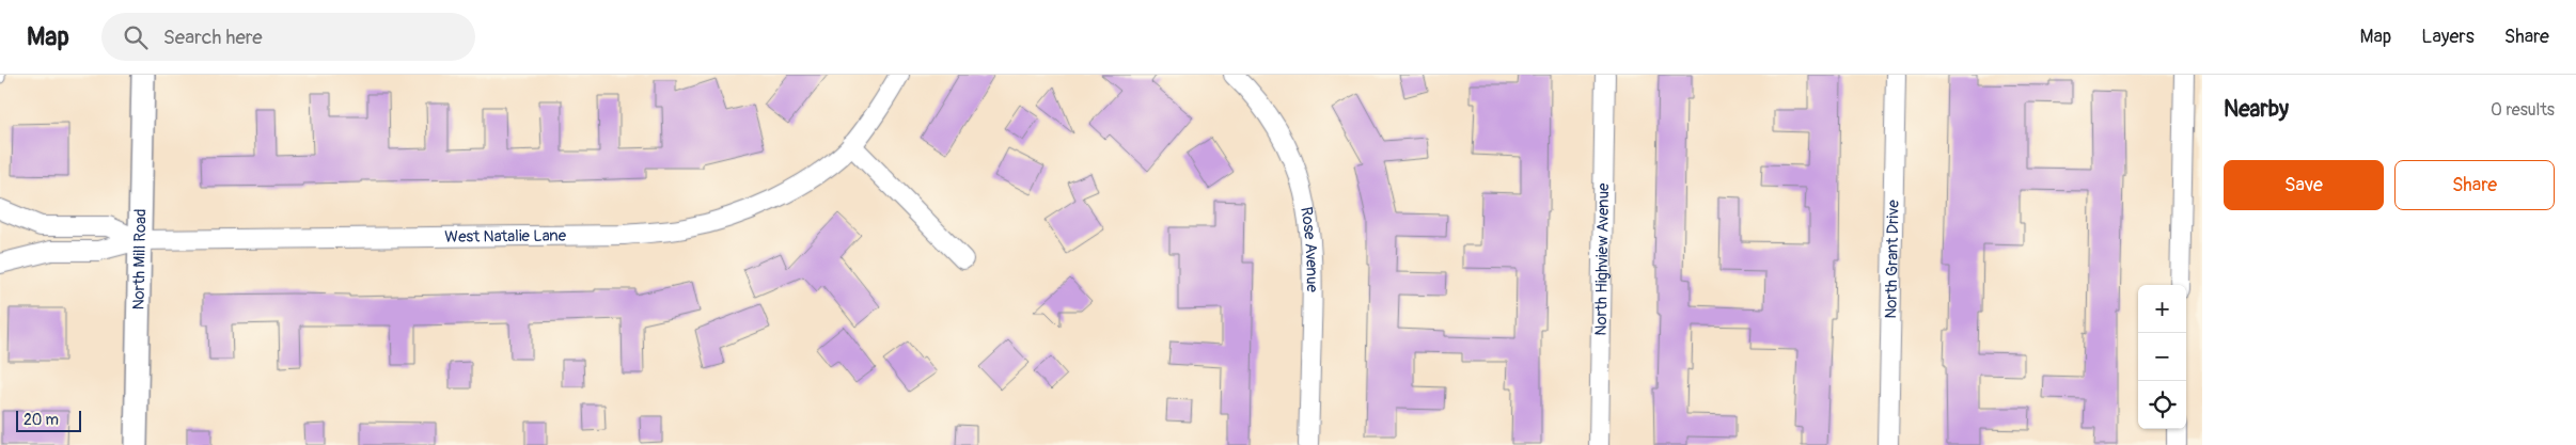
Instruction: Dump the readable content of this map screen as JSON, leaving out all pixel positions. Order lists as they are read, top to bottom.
{
  "streets": {
    "street": [
      "West Natalie Lane",
      "Rose Avenue",
      "North Mill Road",
      "North Highview Avenue",
      "North Grant Drive"
    ]
  },
  "crossings": [
    ["West Natalie Lane", "North Mill Road"]
  ],
  "scale_bar": "20 m",
  "page": {
    "header": "Map",
    "search": "Search here",
    "nav": ["Map", "Layers", "Share"],
    "heading": ["Nearby", "0 results"],
    "buttons": ["Save", "Share"],
    "map_buttons": ["+", "−"],
    "scale": "20 m"
  }
}
